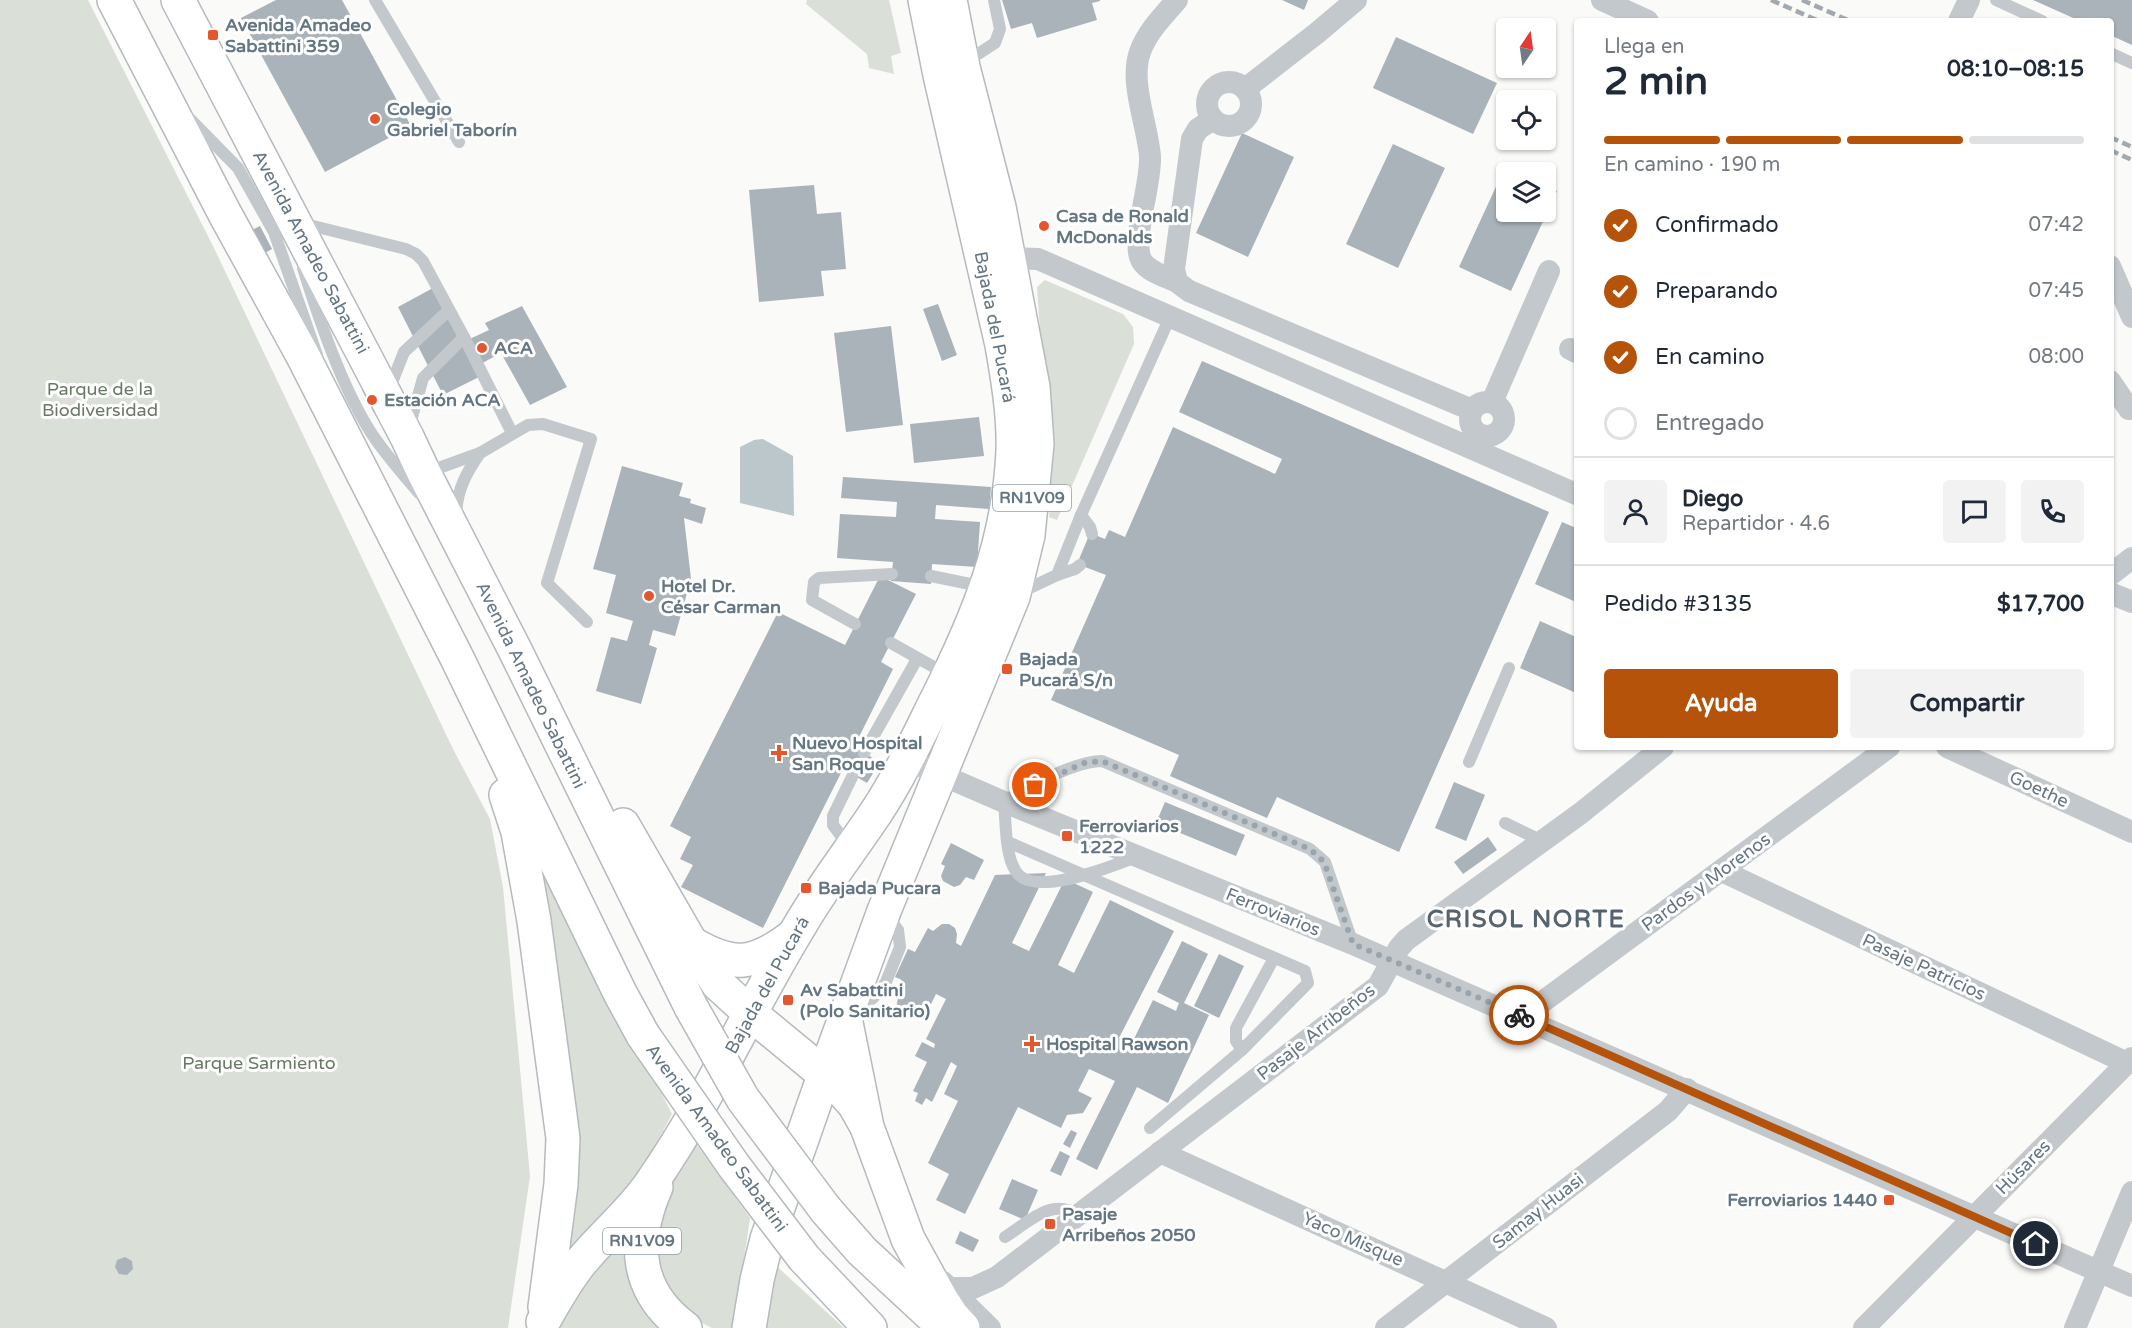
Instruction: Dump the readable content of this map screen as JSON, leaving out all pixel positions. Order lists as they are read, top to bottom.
{
  "streets": {
    "main road": ["Avenida Amadeo Sabattini", "Bajada del Pucará", "RN1V09"],
    "street": [
      "Goethe",
      "Pardos y Morenos",
      "Ferroviarios",
      "Pasaje Patricios",
      "Pasaje Arribeños",
      "Húsares",
      "Samay Huasi",
      "Yaco Misque"
    ]
  },
  "crossings": [
    ["Bajada del Pucará", "RN1V09"],
    ["Bajada del Pucará", "Ferroviarios"],
    ["Pardos y Morenos", "Ferroviarios"],
    ["Pardos y Morenos", "Pasaje Patricios"],
    ["Ferroviarios", "Pasaje Arribeños"],
    ["Ferroviarios", "Húsares"],
    ["Ferroviarios", "Samay Huasi"],
    ["Pasaje Patricios", "Húsares"],
    ["Pasaje Arribeños", "Yaco Misque"],
    ["Samay Huasi", "Yaco Misque"]
  ],
  "districts": ["CRISOL NORTE"],
  "parks": ["Parque de la Biodiversidad", "Parque Sarmiento"],
  "places": {
    "transit": [
      "Avenida Amadeo Sabattini 359",
      "Bajada Pucará S/n",
      "Ferroviarios 1222",
      "Bajada Pucara",
      "Av Sabattini (Polo Sanitario)",
      "Ferroviarios 1440",
      "Pasaje Arribeños 2050"
    ],
    "other": [
      "Colegio Gabriel Taborín",
      "Casa de Ronald McDonalds",
      "ACA",
      "Estación ACA",
      "Hotel Dr. César Carman"
    ],
    "health": ["Nuevo Hospital San Roque", "Hospital Rawson"]
  },
  "north": "top",
  "page": {
    "heading": ["2 min", "Llega en", "08:10–08:15"],
    "panel": [
      "Diego",
      "Repartidor · 4.6",
      "Pedido #3135",
      "$17,700"
    ],
    "bar": "En camino · 190 m",
    "list": [
      ["Confirmado", "07:42"],
      ["Preparando", "07:45"],
      ["En camino", "08:00"],
      "Entregado"
    ],
    "buttons": ["Ayuda", "Compartir"]
  }
}
